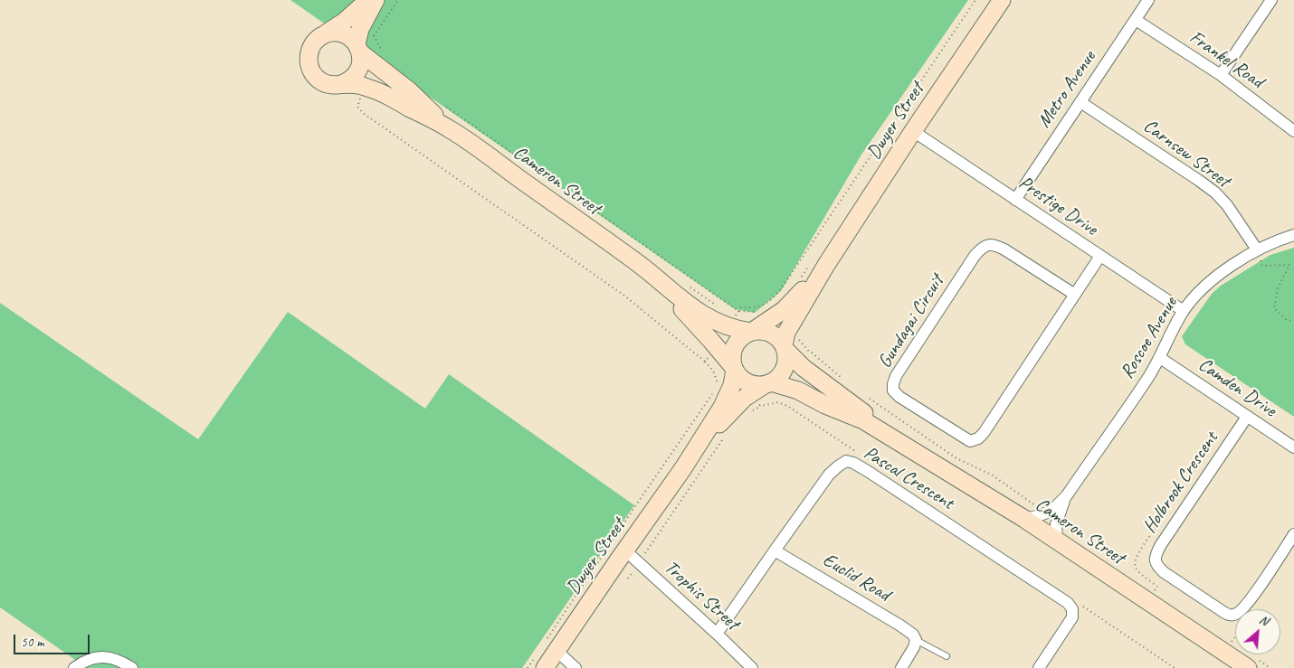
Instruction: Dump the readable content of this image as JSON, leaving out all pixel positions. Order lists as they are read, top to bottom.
{
  "streets": {
    "street": [
      "Frankel Road",
      "Metro Avenue",
      "Dwyer Street",
      "Carnsew Street",
      "Cameron Street",
      "Prestige Drive",
      "Gundagai Circuit",
      "Roscoe Avenue",
      "Camden Drive",
      "Pascal Crescent",
      "Holbrook Crescent",
      "Euclid Road",
      "Trophis Street"
    ]
  },
  "crossings": [
    ["Frankel Road", "Metro Avenue"],
    ["Metro Avenue", "Carnsew Street"],
    ["Metro Avenue", "Prestige Drive"],
    ["Dwyer Street", "Cameron Street"],
    ["Dwyer Street", "Prestige Drive"],
    ["Dwyer Street", "Trophis Street"],
    ["Carnsew Street", "Roscoe Avenue"],
    ["Prestige Drive", "Gundagai Circuit"],
    ["Prestige Drive", "Roscoe Avenue"],
    ["Roscoe Avenue", "Camden Drive"],
    ["Camden Drive", "Holbrook Crescent"],
    ["Pascal Crescent", "Euclid Road"],
    ["Pascal Crescent", "Trophis Street"]
  ],
  "scale_bar": "50 m",
  "north": "top right"
}
